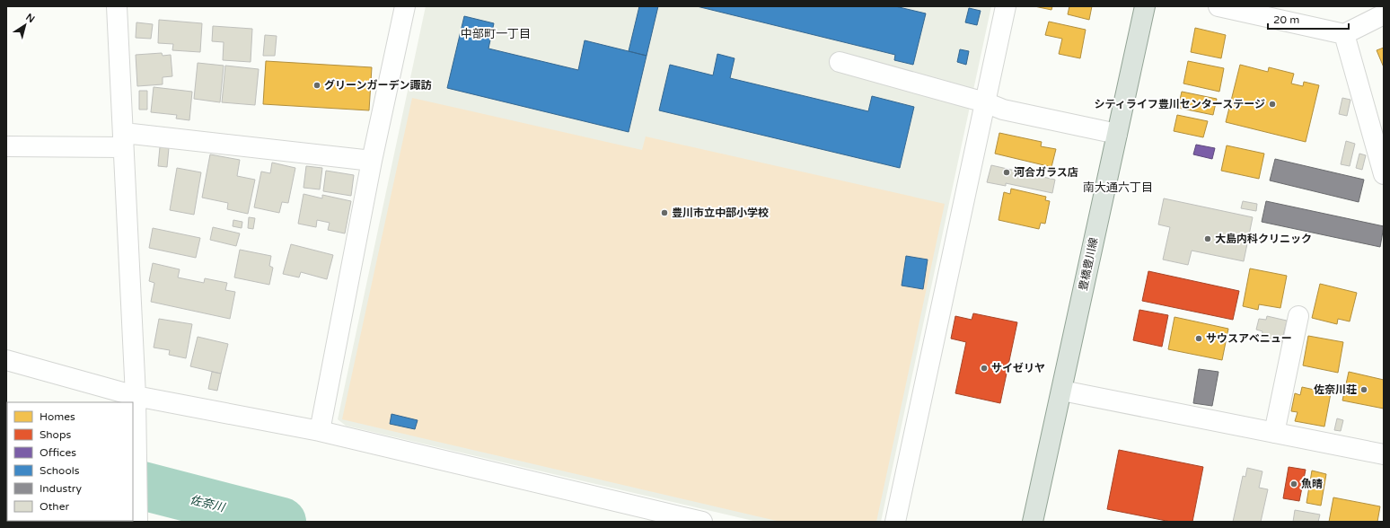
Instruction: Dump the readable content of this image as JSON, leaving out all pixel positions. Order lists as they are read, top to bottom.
{
  "streets": {
    "main road": ["豊橋豊川線"]
  },
  "districts": ["中部町一丁目", "南大通六丁目"],
  "water": ["佐奈川"],
  "places": [
    "グリーンガーデン諏訪",
    "シティライフ豊川センターステージ",
    "河合ガラス店",
    "豊川市立中部小学校",
    "大島内科クリニック",
    "サウスアベニュー",
    "サイゼリヤ",
    "佐奈川荘",
    "魚晴"
  ],
  "legend": [
    "Homes",
    "Shops",
    "Offices",
    "Schools",
    "Industry",
    "Other"
  ],
  "scale_bar": "20 m",
  "north": "top right"
}
